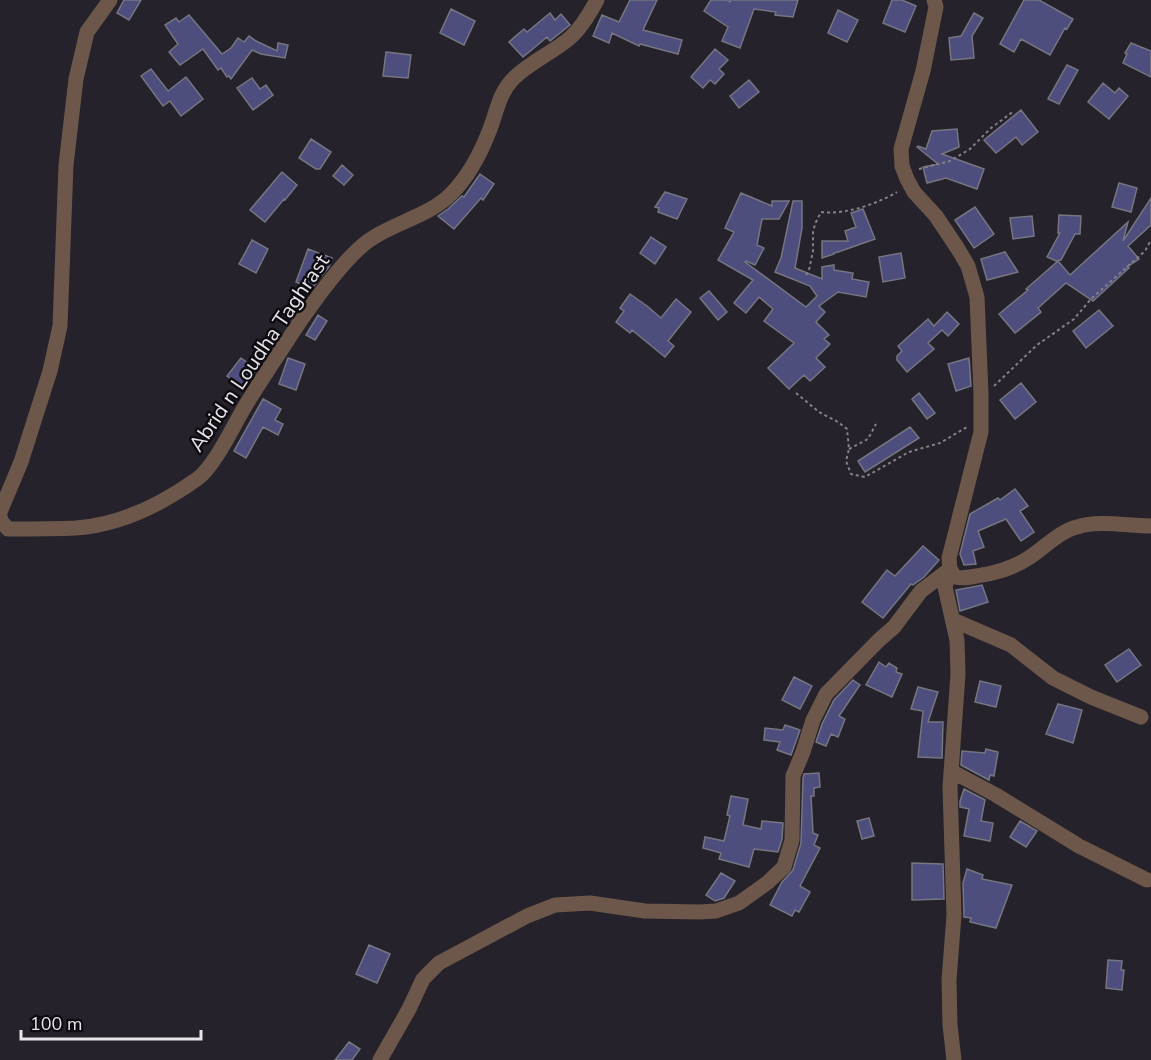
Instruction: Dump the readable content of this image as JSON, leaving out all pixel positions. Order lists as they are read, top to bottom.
{
  "streets": {
    "street": ["Abrid n Loudha Taghrast"]
  },
  "scale_bar": "100 m"
}
